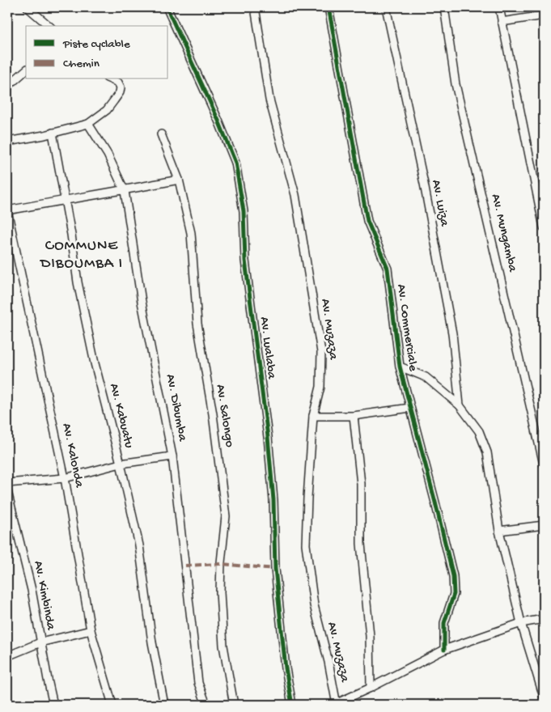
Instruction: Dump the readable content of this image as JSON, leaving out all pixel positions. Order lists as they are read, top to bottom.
{
  "streets": {
    "street": [
      "Av. Luiza",
      "Av. Mungamba",
      "Av. Commerciale",
      "Av. Muzaza",
      "Av. Lualaba",
      "Av. Dibumba",
      "Av. Kabuatu",
      "Av. Salongo",
      "Av. Kalonda",
      "Av. Kimbinda"
    ]
  },
  "districts": ["COMMUNE DIBOUMBA I"],
  "legend": ["Piste cyclable", "Chemin"]
}
